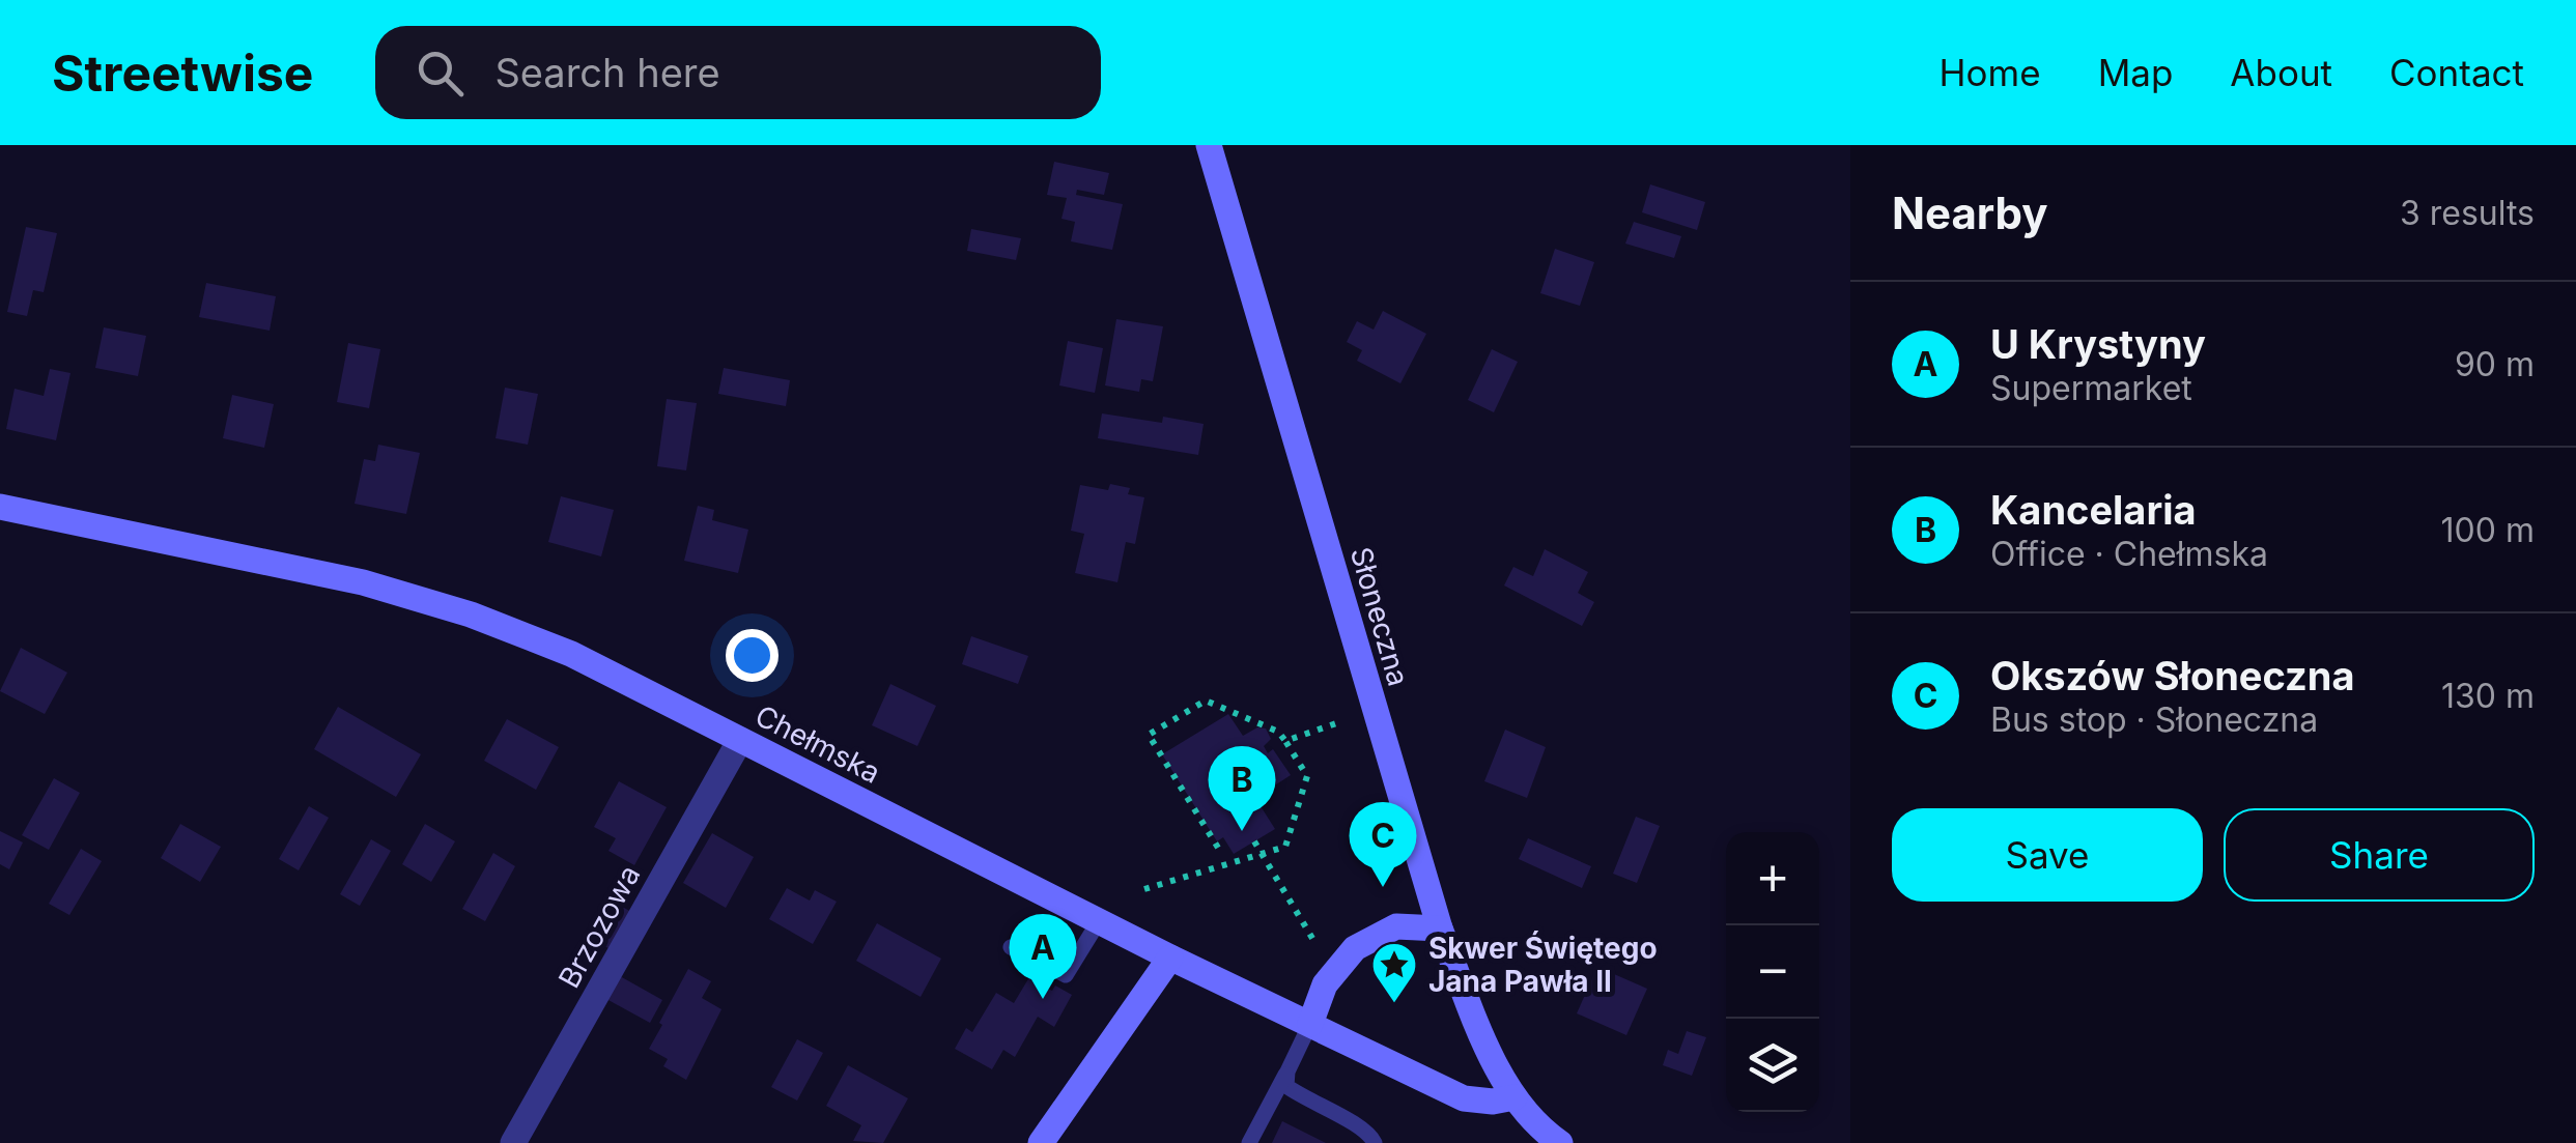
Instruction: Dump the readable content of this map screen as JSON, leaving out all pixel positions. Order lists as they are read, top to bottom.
{
  "streets": {
    "street": ["Słoneczna", "Chełmska", "Brzozowa"]
  },
  "crossings": [
    ["Słoneczna", "Chełmska"],
    ["Chełmska", "Brzozowa"]
  ],
  "places": {
    "place": ["Skwer Świętego Jana Pawła II"]
  },
  "page": {
    "header": "Streetwise",
    "search": "Search here",
    "nav": [
      "Home",
      "Map",
      "About",
      "Contact"
    ],
    "heading": ["Nearby", "3 results"],
    "list": [
      {
        "mark": "A",
        "name": "U Krystyny",
        "note": "Supermarket",
        "value": "90 m"
      },
      {
        "mark": "B",
        "name": "Kancelaria",
        "note": "Office · Chełmska",
        "value": "100 m"
      },
      {
        "mark": "C",
        "name": "Okszów Słoneczna",
        "note": "Bus stop · Słoneczna",
        "value": "130 m"
      }
    ],
    "pins": ["B", "C", "A"],
    "buttons": ["Save", "Share"],
    "map_buttons": ["+", "−"]
  }
}
